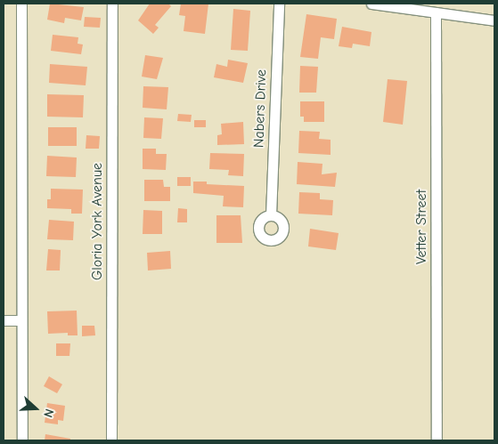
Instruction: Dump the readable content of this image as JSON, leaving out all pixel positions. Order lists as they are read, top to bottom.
{
  "streets": {
    "street": ["Nabers Drive", "Gloria York Avenue", "Vetter Street"]
  },
  "north": "right"
}
